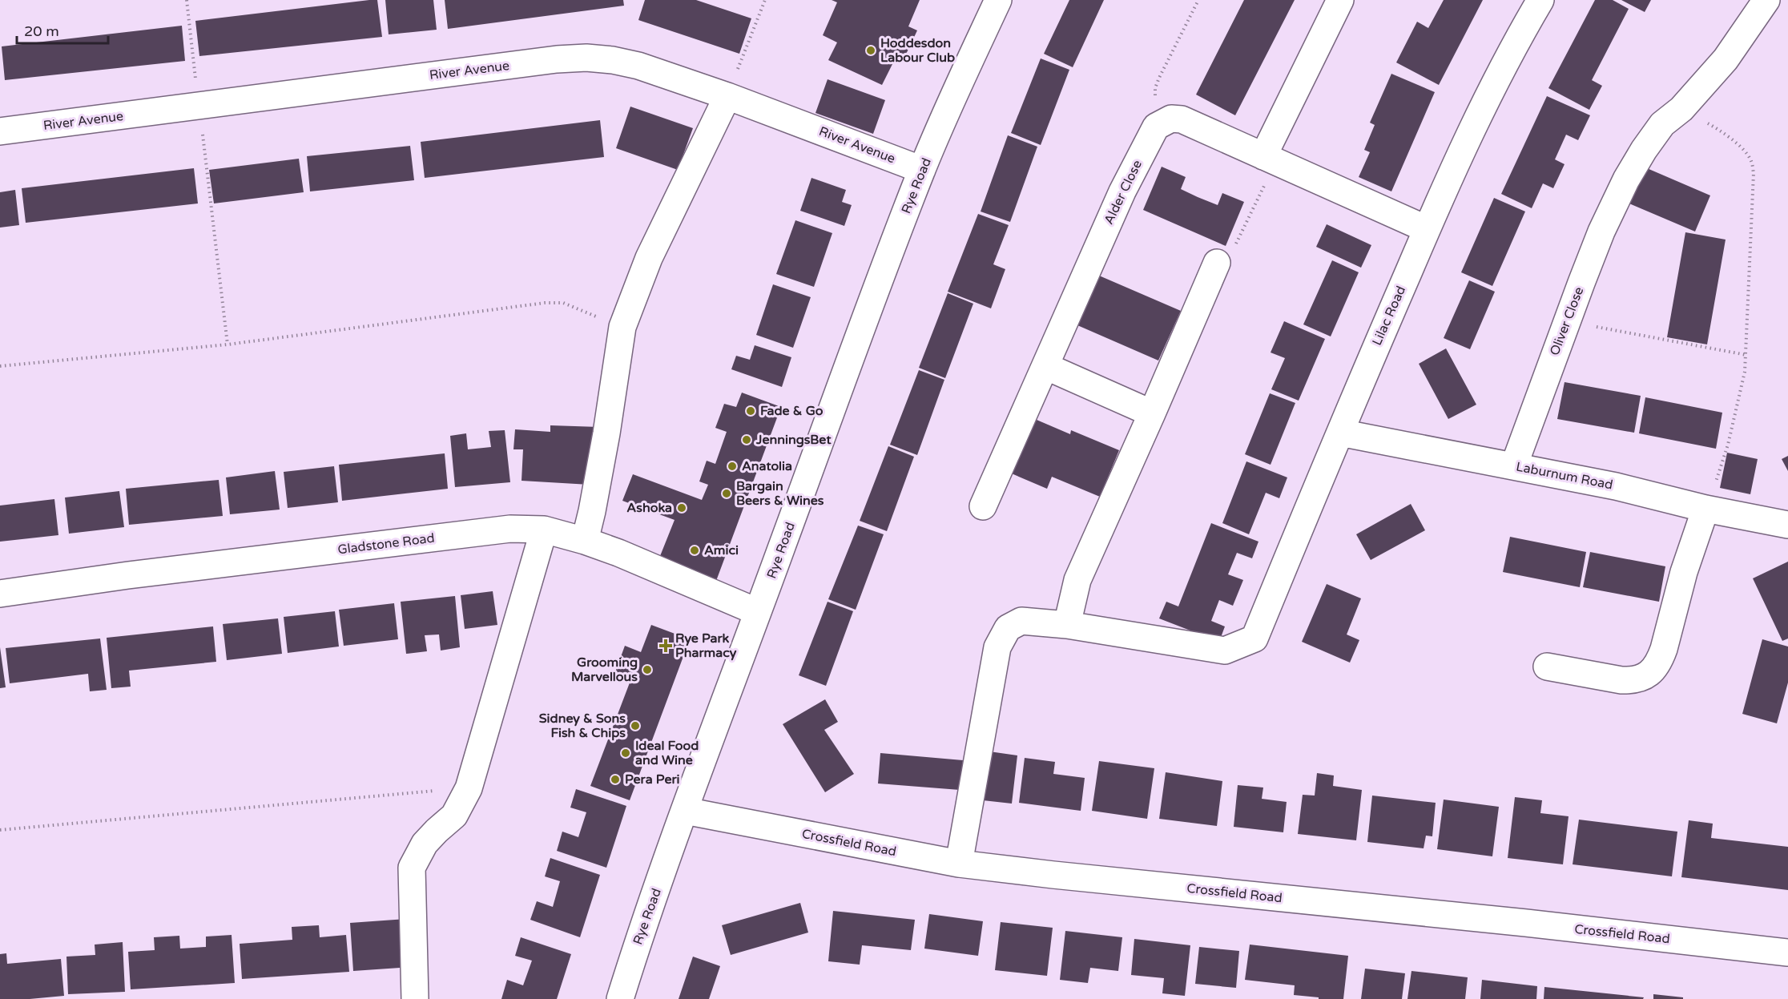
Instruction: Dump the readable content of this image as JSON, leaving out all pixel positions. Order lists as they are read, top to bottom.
{
  "streets": {
    "street": [
      "River Avenue",
      "Rye Road",
      "Alder Close",
      "Lilac Road",
      "Oliver Close",
      "Laburnum Road",
      "Gladstone Road",
      "Crossfield Road"
    ]
  },
  "crossings": [
    ["River Avenue", "Rye Road"],
    ["Rye Road", "Gladstone Road"],
    ["Rye Road", "Crossfield Road"],
    ["Alder Close", "Lilac Road"],
    ["Lilac Road", "Laburnum Road"],
    ["Oliver Close", "Laburnum Road"]
  ],
  "places": {
    "other": [
      "Hoddesdon Labour Club",
      "Fade & Go",
      "JenningsBet",
      "Anatolia",
      "Bargain Beers & Wines",
      "Ashoka",
      "Amici",
      "Grooming Marvellous",
      "Sidney & Sons Fish & Chips",
      "Ideal Food and Wine",
      "Pera Peri"
    ],
    "health": ["Rye Park Pharmacy"]
  },
  "scale_bar": "20 m"
}
